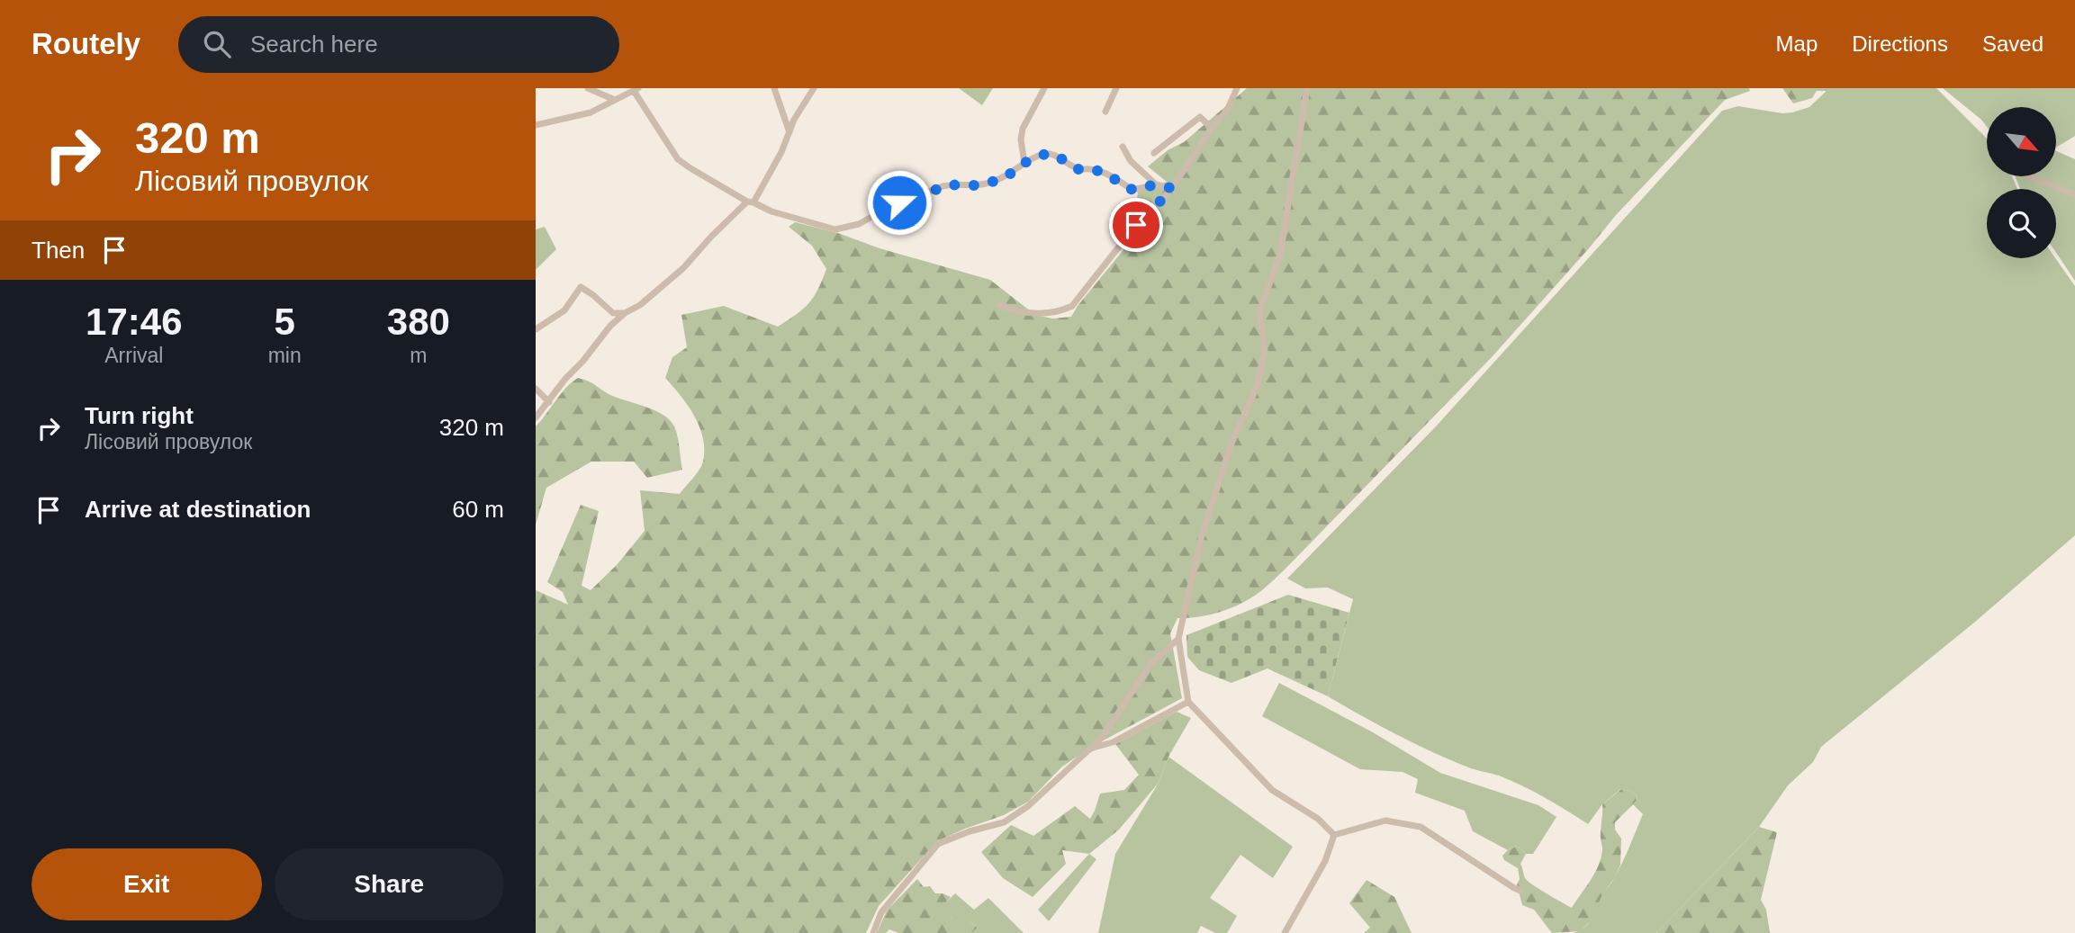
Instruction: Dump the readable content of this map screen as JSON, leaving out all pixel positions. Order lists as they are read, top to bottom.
{
  "north": "bottom right",
  "page": {
    "header": "Routely",
    "search": "Search here",
    "nav": ["Map", "Directions", "Saved"],
    "turn": ["320 m", "Лісовий провулок"],
    "then": "Then",
    "eta": [
      "17:46",
      "Arrival",
      "5",
      "min",
      "380",
      "m"
    ],
    "list": [
      {
        "name": "Turn right",
        "note": "Лісовий провулок",
        "value": "320 m"
      },
      {
        "name": "Arrive at destination",
        "value": "60 m"
      }
    ],
    "buttons": ["Exit", "Share"]
  }
}
